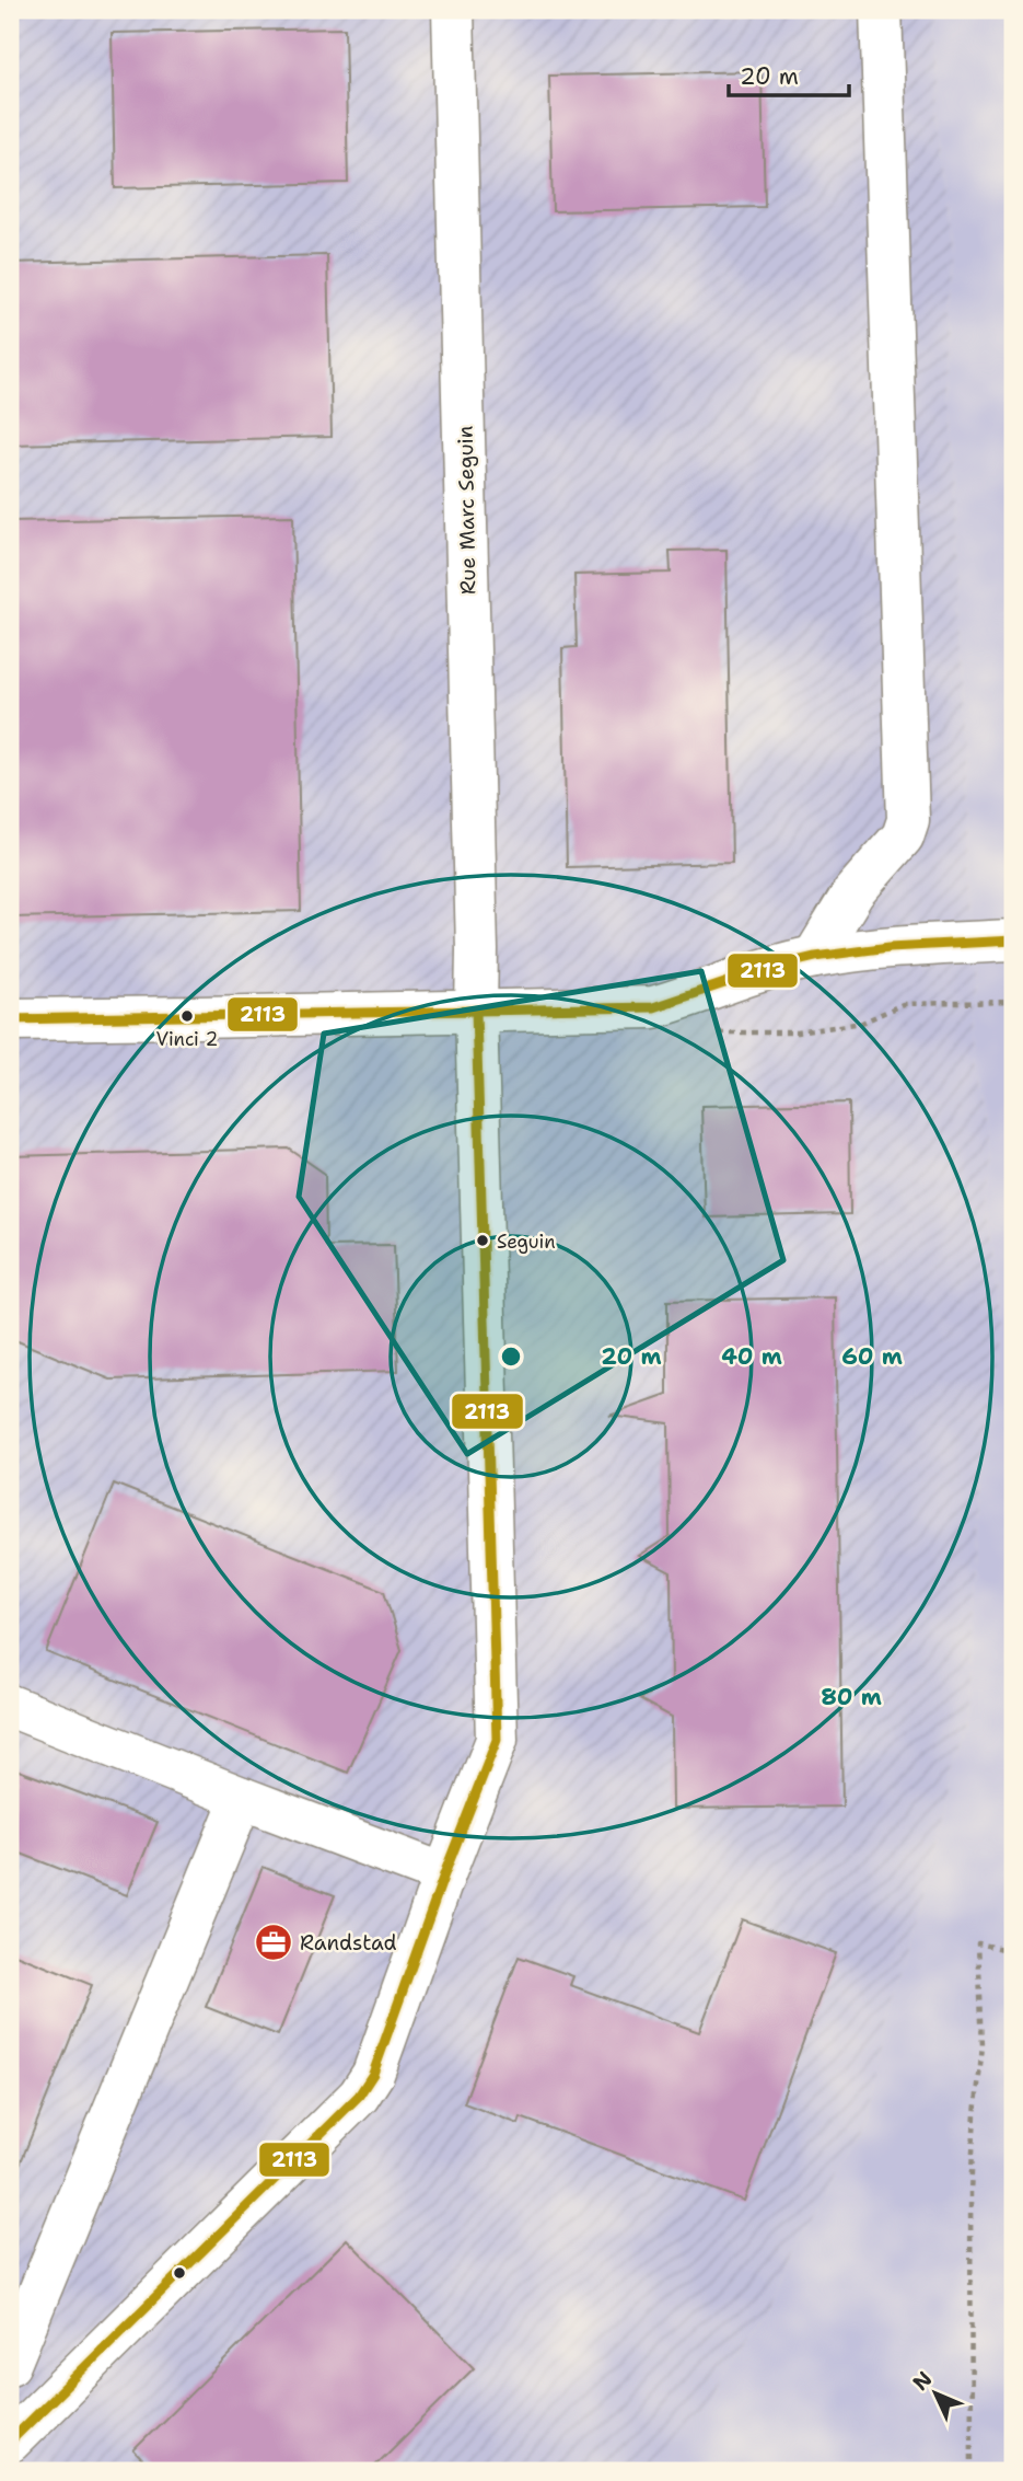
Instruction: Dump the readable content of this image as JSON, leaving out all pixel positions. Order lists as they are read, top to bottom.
{
  "streets": {
    "street": ["Rue Marc Seguin"]
  },
  "places": {
    "other": ["Vinci 2", "Seguin"],
    "office": ["Randstad"]
  },
  "lines": ["transit line 2113"],
  "scale_bar": "20 m",
  "north": "top left",
  "rings": [
    "20 m",
    "40 m",
    "60 m",
    "80 m"
  ]
}
